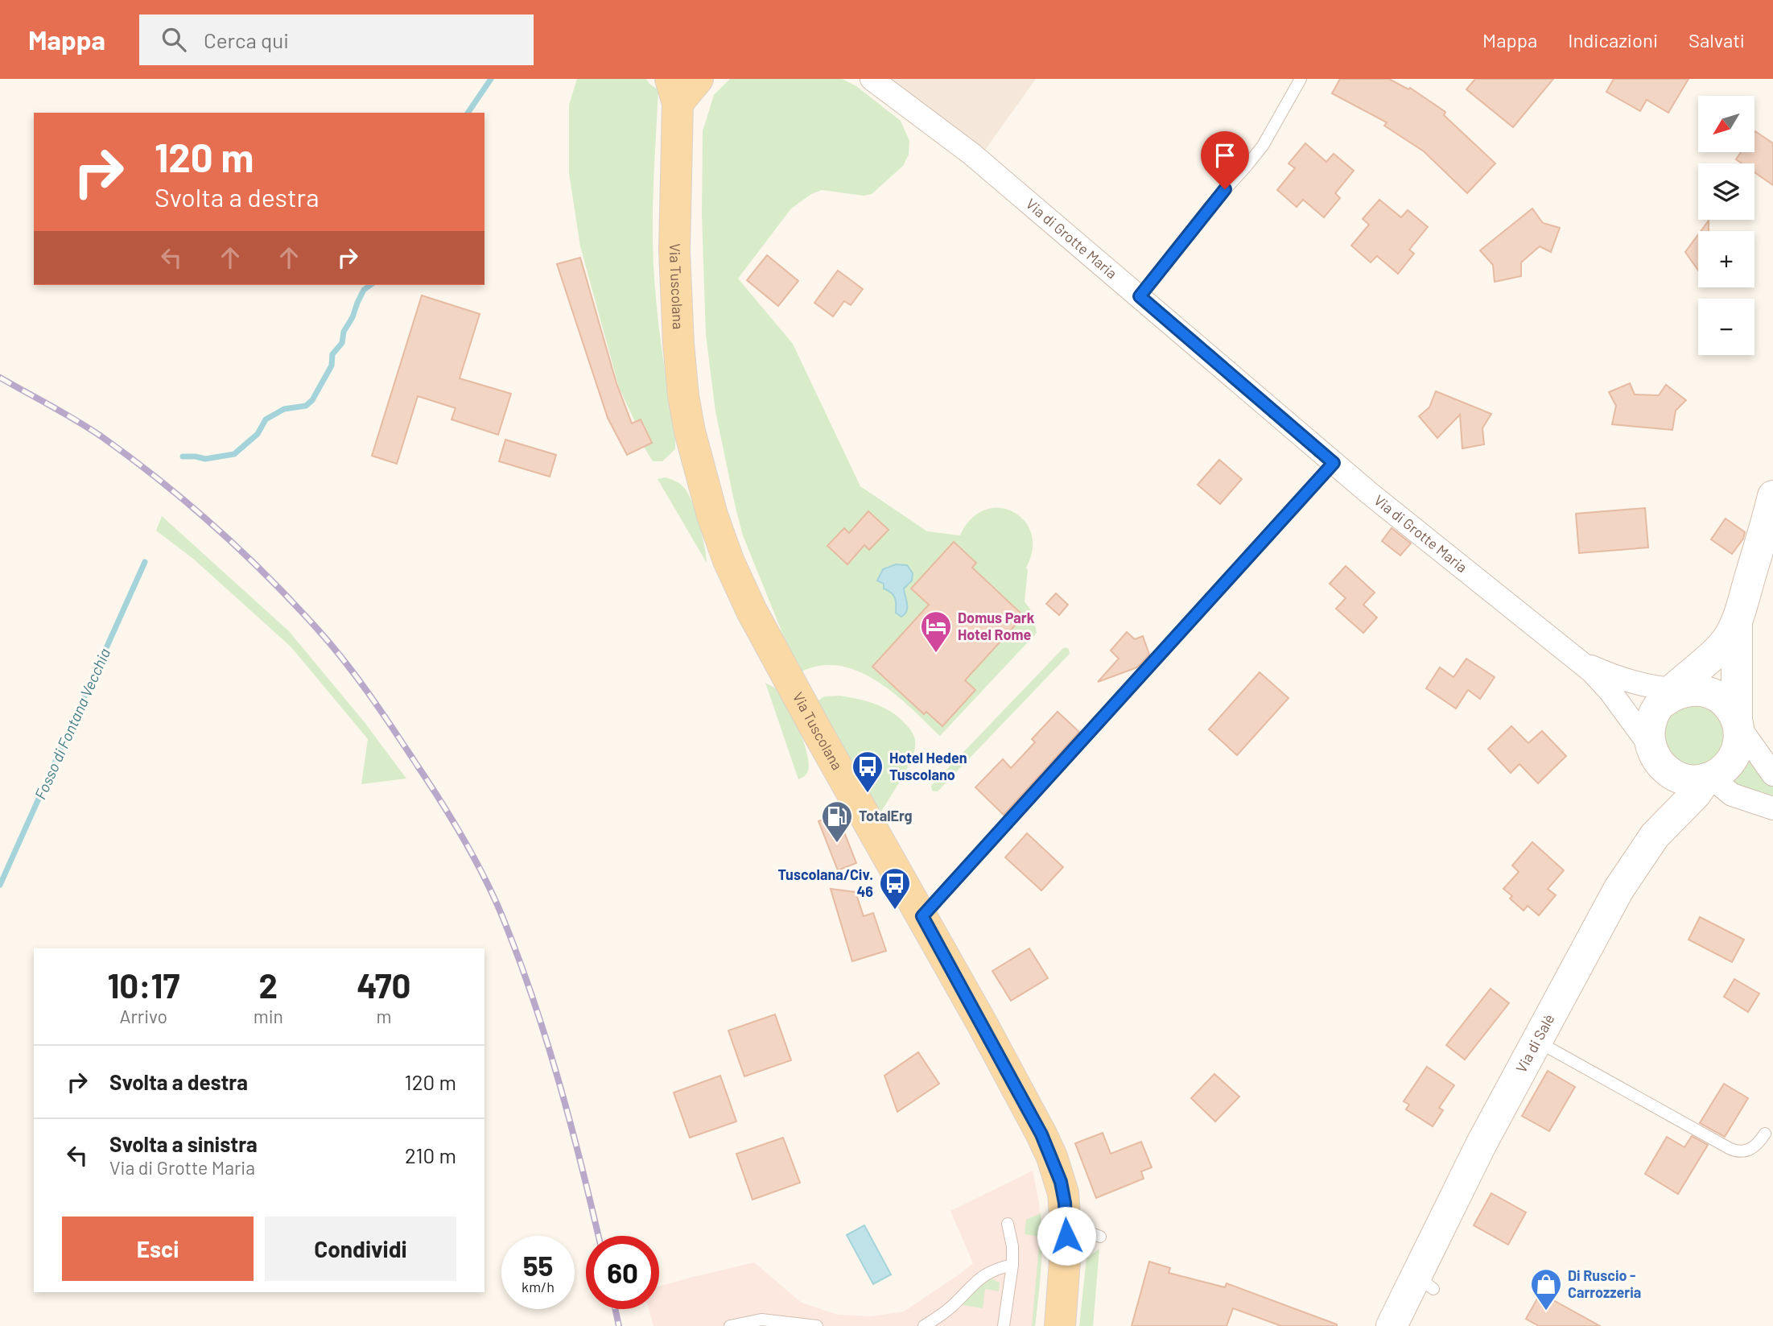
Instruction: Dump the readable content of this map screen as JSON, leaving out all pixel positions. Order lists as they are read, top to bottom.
{
  "streets": {
    "main road": ["Via Tuscolana", "Via di Salè"],
    "street": ["Via di Grotte Maria"]
  },
  "crossings": [
    ["Via di Grotte Maria", "Via di Salè"]
  ],
  "water": ["Fosso di Fontana Vecchia"],
  "places": {
    "hotel": ["Domus Park Hotel Rome"],
    "bus stop": ["Hotel Heden Tuscolano", "Tuscolana/Civ. 46"],
    "fuel station": ["TotalErg"],
    "shop": ["Di Ruscio - Carrozzeria"]
  },
  "north": "bottom left",
  "page": {
    "header": "Mappa",
    "search": "Cerca qui",
    "nav": ["Mappa", "Indicazioni", "Salvati"],
    "map_buttons": ["+", "−"],
    "turn": ["120 m", "Svolta a destra"],
    "eta": [
      "10:17",
      "Arrivo",
      "2",
      "min",
      "470",
      "m"
    ],
    "list": [
      {
        "name": "Svolta a destra",
        "value": "120 m"
      },
      {
        "name": "Svolta a sinistra",
        "note": "Via di Grotte Maria",
        "value": "210 m"
      }
    ],
    "buttons": ["Esci", "Condividi"],
    "speed": "55 km/h",
    "limit": "60"
  }
}
